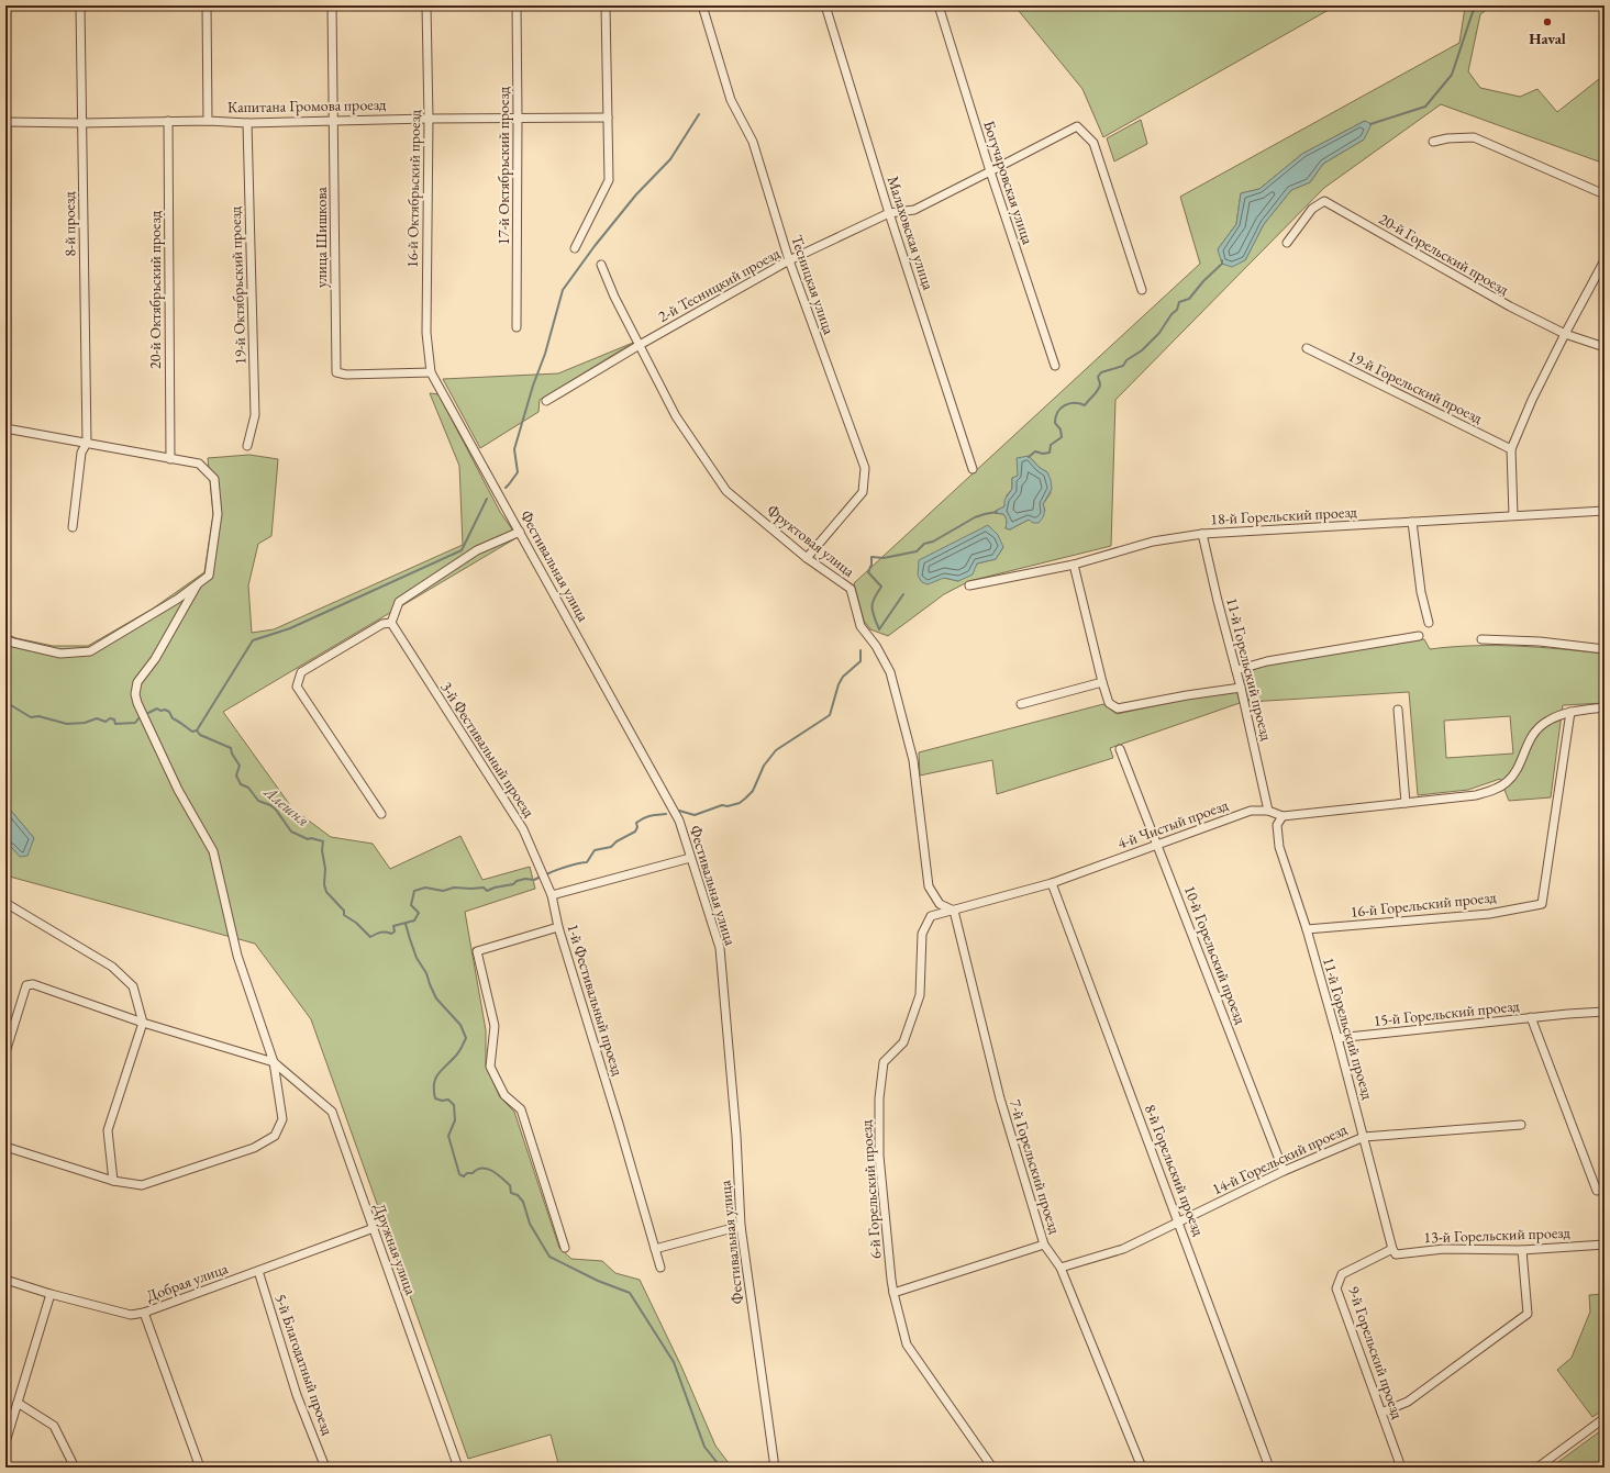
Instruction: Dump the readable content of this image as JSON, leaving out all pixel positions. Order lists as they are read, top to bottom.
{
  "streets": {
    "street": [
      "Капитана Громова проезд",
      "17-й Октябрьский проезд",
      "Богучаровская улица",
      "16-й Октябрьский проезд",
      "8-й проезд",
      "Малаховская улица",
      "улица Шишкова",
      "20-й Горельский проезд",
      "2-й Тесницкий проезд",
      "Тесницкая улица",
      "19-й Октябрьский проезд",
      "20-й Октябрьский проезд",
      "19-й Горельский проезд",
      "18-й Горельский проезд",
      "Фруктовая улица",
      "Фестивальная улица",
      "11-й Горельский проезд",
      "3-й Фестивальный проезд",
      "4-й Чистый проезд",
      "16-й Горельский проезд",
      "10-й Горельский проезд",
      "1-й Фестивальный проезд",
      "15-й Горельский проезд",
      "14-й Горельский проезд",
      "7-й Горельский проезд",
      "8-й Горельский проезд",
      "6-й Горельский проезд",
      "13-й Горельский проезд",
      "Дружная улица",
      "Добрая улица",
      "9-й Горельский проезд",
      "5-й Благодатный проезд"
    ]
  },
  "crossings": [
    ["Капитана Громова проезд", "17-й Октябрьский проезд"],
    ["Капитана Громова проезд", "16-й Октябрьский проезд"],
    ["Капитана Громова проезд", "8-й проезд"],
    ["Капитана Громова проезд", "улица Шишкова"],
    ["Капитана Громова проезд", "19-й Октябрьский проезд"],
    ["Капитана Громова проезд", "20-й Октябрьский проезд"],
    ["Богучаровская улица", "2-й Тесницкий проезд"],
    ["16-й Октябрьский проезд", "улица Шишкова"],
    ["16-й Октябрьский проезд", "Фестивальная улица"],
    ["Малаховская улица", "2-й Тесницкий проезд"],
    ["улица Шишкова", "Фестивальная улица"],
    ["2-й Тесницкий проезд", "Тесницкая улица"],
    ["2-й Тесницкий проезд", "Фруктовая улица"],
    ["Тесницкая улица", "Фруктовая улица"],
    ["18-й Горельский проезд", "11-й Горельский проезд"],
    ["Фруктовая улица", "4-й Чистый проезд"],
    ["Фруктовая улица", "7-й Горельский проезд"],
    ["Фруктовая улица", "6-й Горельский проезд"],
    ["11-й Горельский проезд", "4-й Чистый проезд"],
    ["11-й Горельский проезд", "16-й Горельский проезд"],
    ["11-й Горельский проезд", "15-й Горельский проезд"],
    ["11-й Горельский проезд", "14-й Горельский проезд"],
    ["11-й Горельский проезд", "13-й Горельский проезд"],
    ["11-й Горельский проезд", "9-й Горельский проезд"],
    ["3-й Фестивальный проезд", "1-й Фестивальный проезд"],
    ["4-й Чистый проезд", "16-й Горельский проезд"],
    ["4-й Чистый проезд", "10-й Горельский проезд"],
    ["4-й Чистый проезд", "7-й Горельский проезд"],
    ["4-й Чистый проезд", "8-й Горельский проезд"],
    ["4-й Чистый проезд", "6-й Горельский проезд"],
    ["10-й Горельский проезд", "14-й Горельский проезд"],
    ["14-й Горельский проезд", "7-й Горельский проезд"],
    ["14-й Горельский проезд", "8-й Горельский проезд"],
    ["7-й Горельский проезд", "6-й Горельский проезд"],
    ["13-й Горельский проезд", "9-й Горельский проезд"],
    ["Дружная улица", "Добрая улица"],
    ["Добрая улица", "5-й Благодатный проезд"]
  ],
  "water": ["Алешня"],
  "places": ["Haval"]
}
